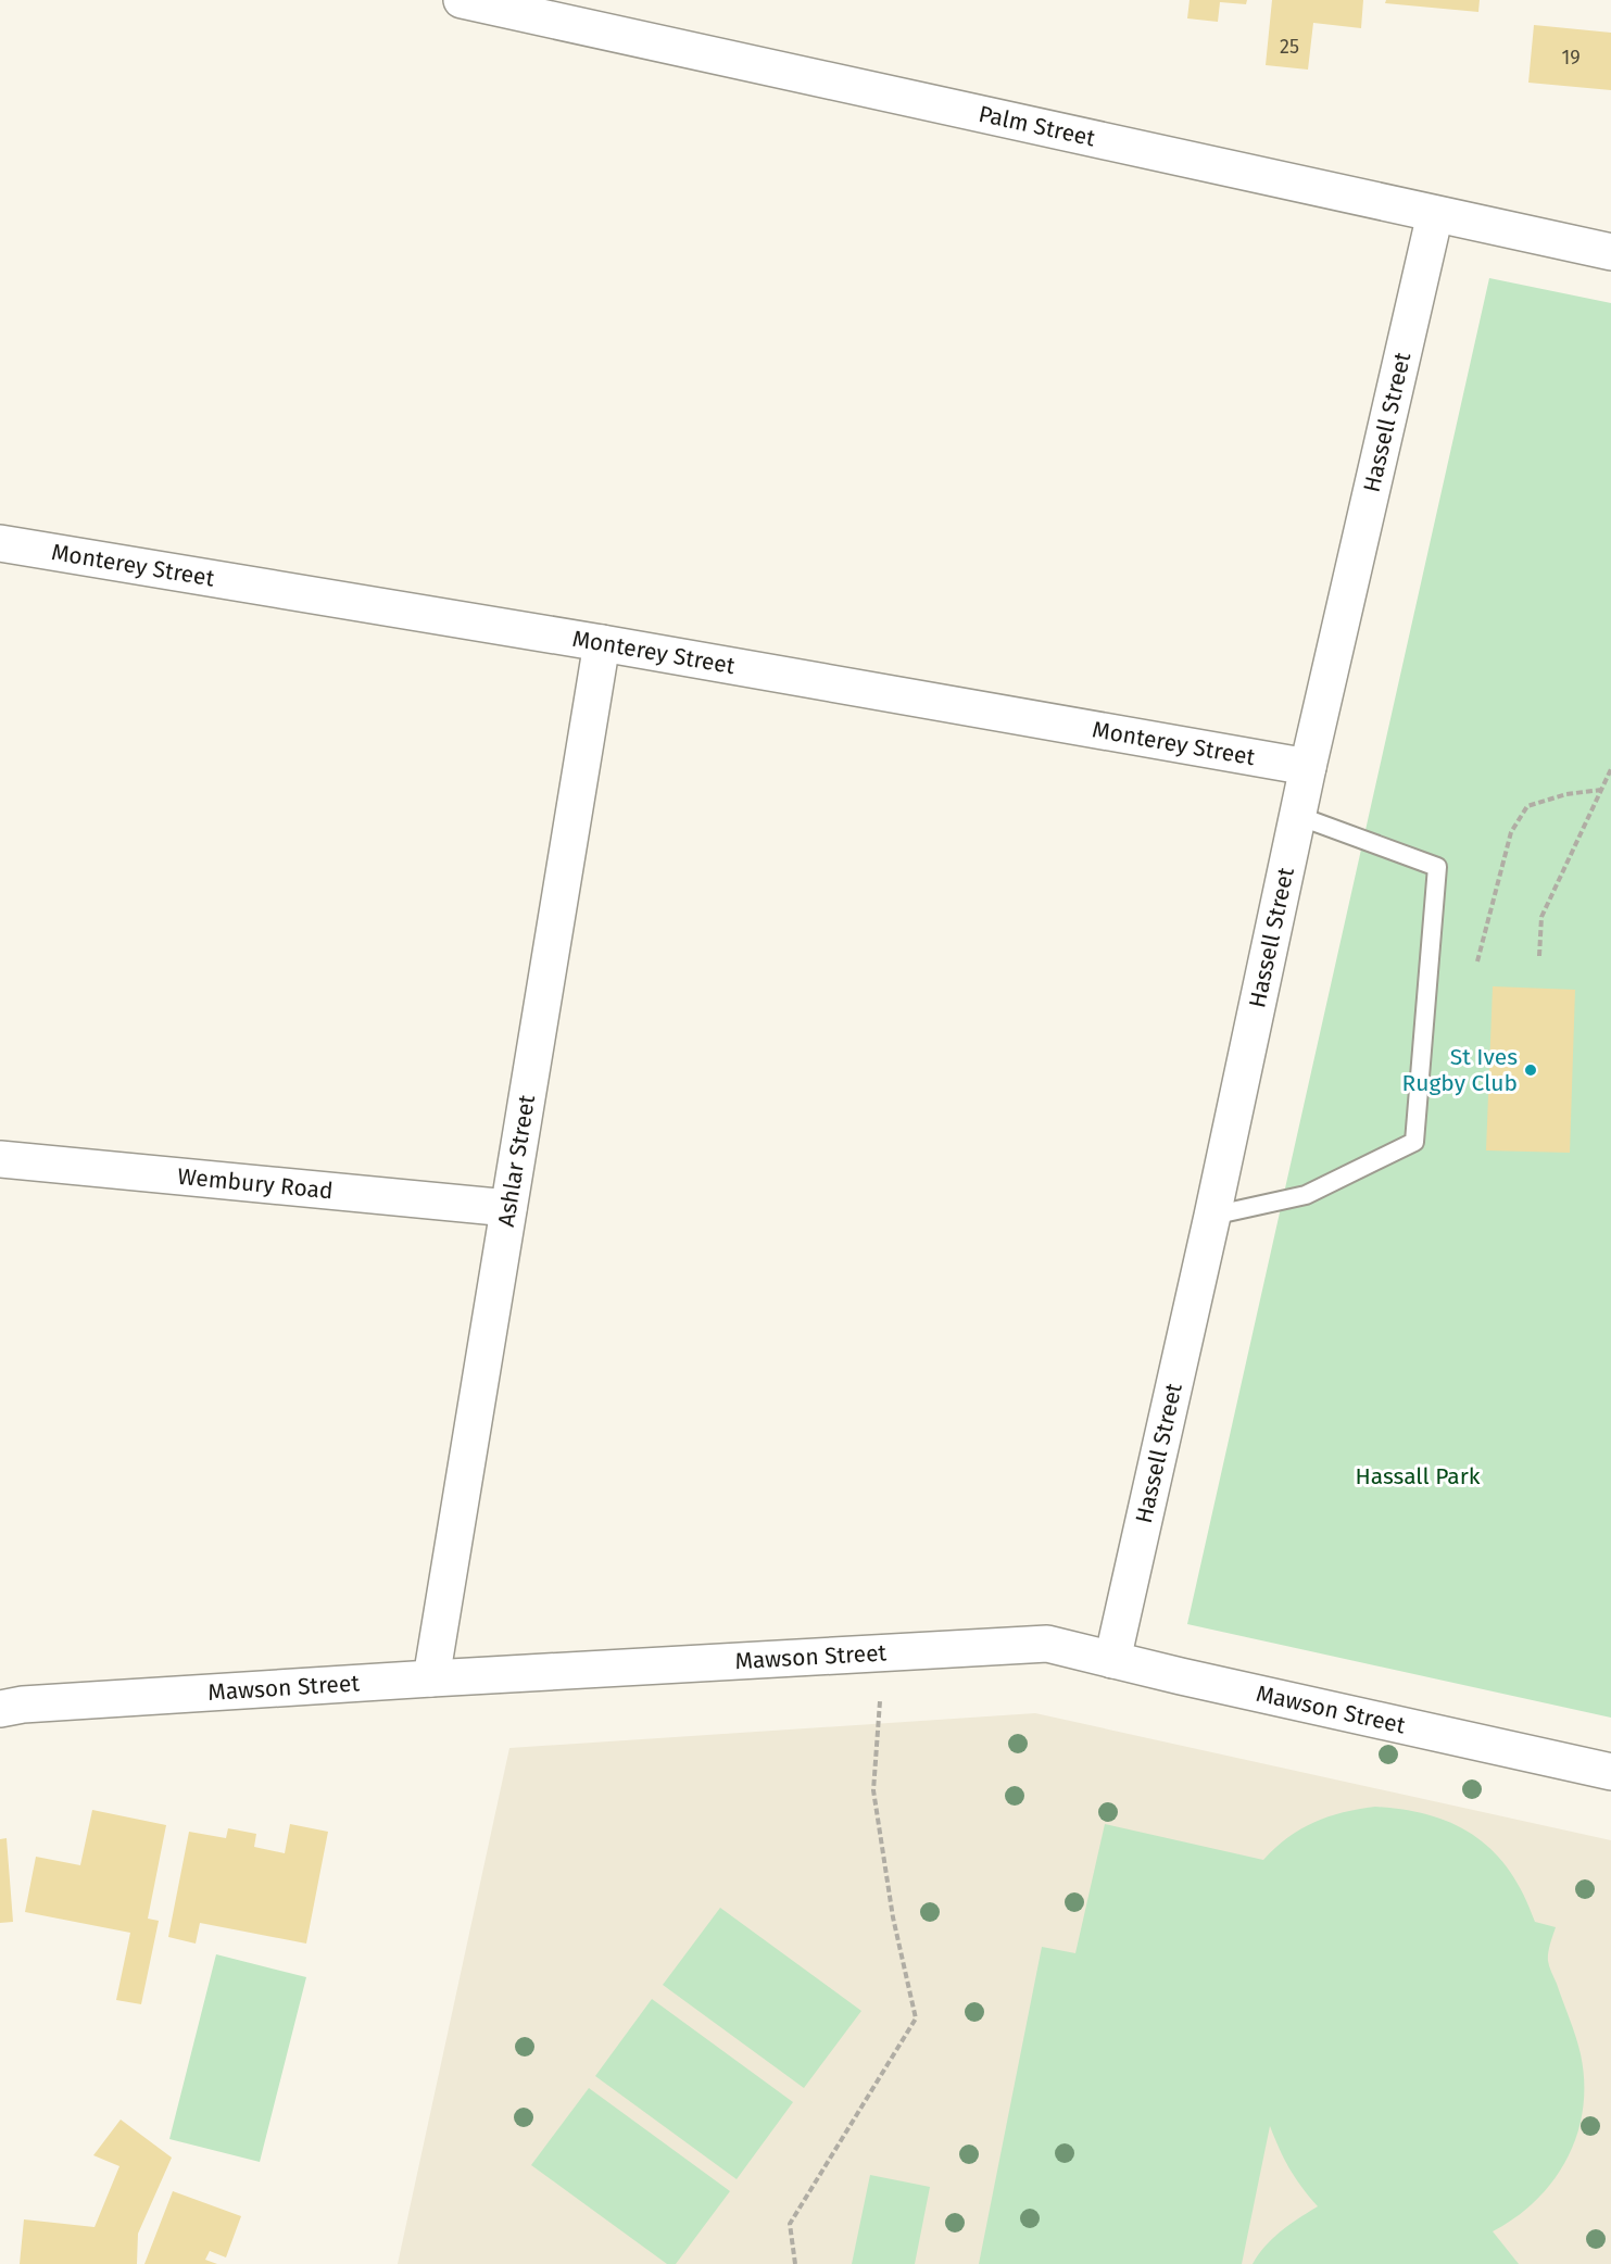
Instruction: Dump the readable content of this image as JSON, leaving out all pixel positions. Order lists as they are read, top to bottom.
{
  "streets": {
    "street": [
      "Palm Street",
      "Hassell Street",
      "Monterey Street",
      "Ashlar Street",
      "Wembury Road",
      "Mawson Street"
    ]
  },
  "crossings": [
    ["Palm Street", "Hassell Street"],
    ["Hassell Street", "Monterey Street"],
    ["Hassell Street", "Mawson Street"],
    ["Monterey Street", "Ashlar Street"],
    ["Ashlar Street", "Wembury Road"],
    ["Ashlar Street", "Mawson Street"]
  ],
  "parks": ["Hassall Park"],
  "places": ["St Ives Rugby Club"],
  "house_numbers": ["25", "19"]
}
